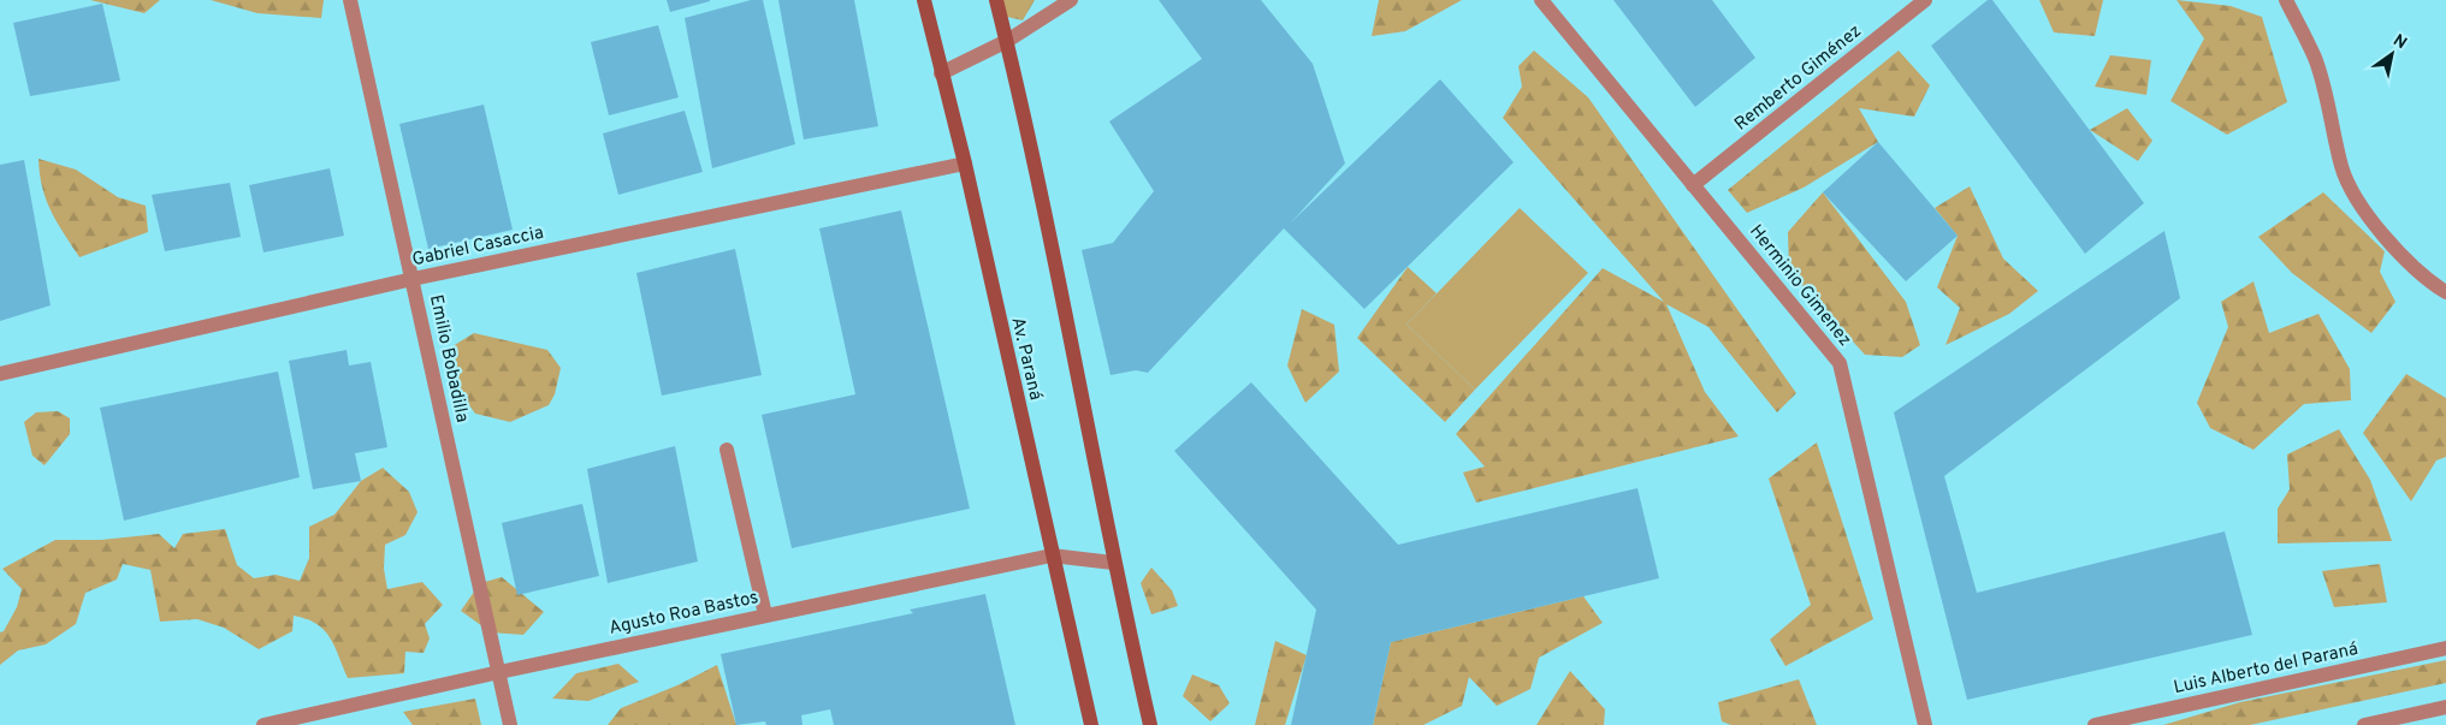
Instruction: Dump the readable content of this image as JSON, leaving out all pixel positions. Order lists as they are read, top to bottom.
{
  "streets": {
    "street": [
      "Remberto Giménez",
      "Gabriel Casaccia",
      "Herminio Gimenez",
      "Emilio Bobadilla",
      "Av. Paraná",
      "Agusto Roa Bastos",
      "Luis Alberto del Paraná"
    ]
  },
  "crossings": [
    ["Remberto Giménez", "Herminio Gimenez"],
    ["Gabriel Casaccia", "Emilio Bobadilla"],
    ["Gabriel Casaccia", "Av. Paraná"],
    ["Emilio Bobadilla", "Agusto Roa Bastos"],
    ["Av. Paraná", "Agusto Roa Bastos"]
  ],
  "north": "top right"
}
